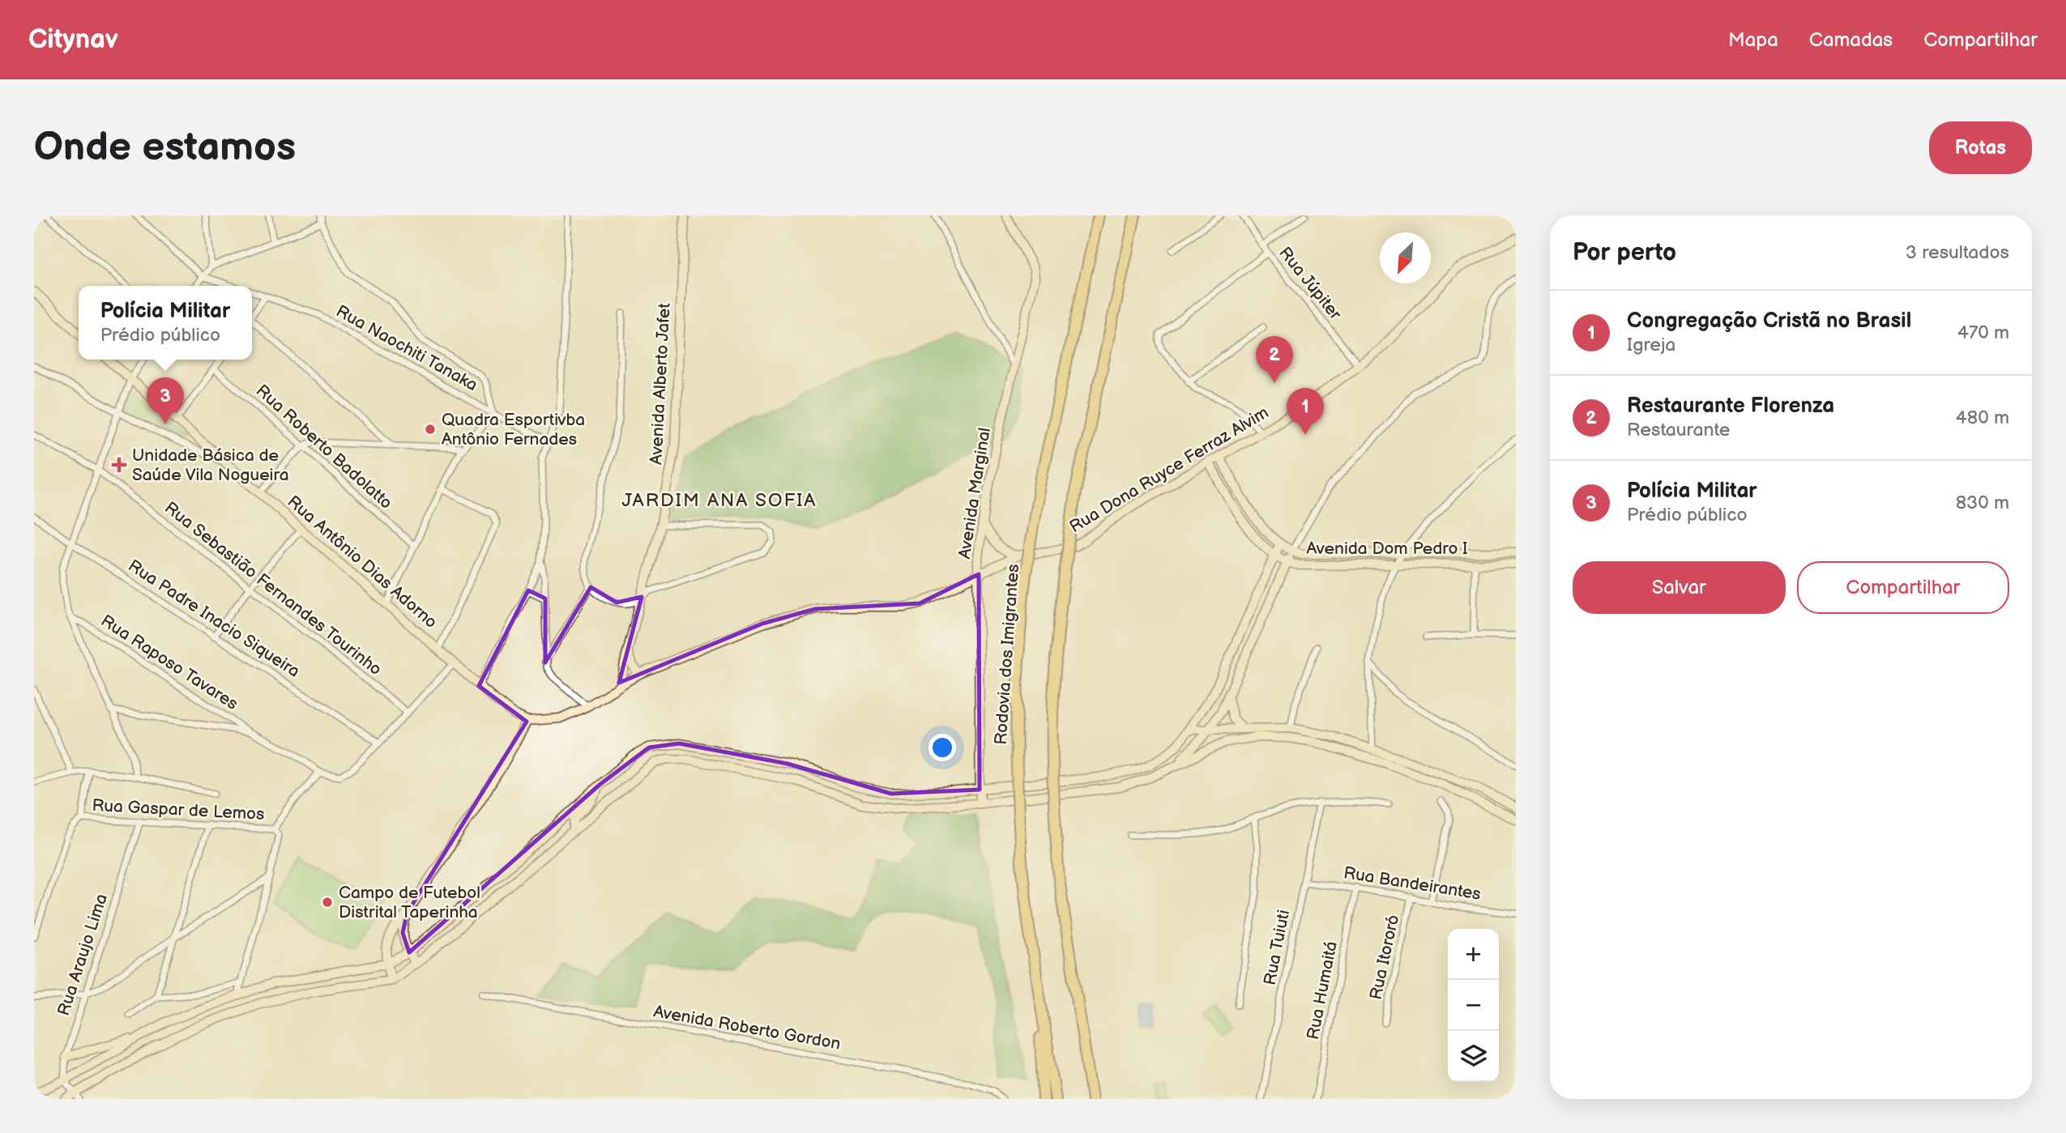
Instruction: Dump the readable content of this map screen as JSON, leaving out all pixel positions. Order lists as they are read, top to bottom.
{
  "streets": {
    "highway": ["Rodovia dos Imigrantes"],
    "main road": [
      "Avenida Alberto Jafet",
      "Rua Dona Ruyce Ferraz Alvim",
      "Avenida Marginal",
      "Avenida Dom Pedro I",
      "Rua Antônio Dias Adorno"
    ],
    "street": [
      "Rua Júpiter",
      "Rua Naochiti Tanaka",
      "Rua Roberto Badolatto",
      "Rua Sebastião Fernandes Tourinho",
      "Rua Padre Inacio Siqueira",
      "Rua Raposo Tavares",
      "Rua Gaspar de Lemos",
      "Rua Bandeirantes",
      "Rua Tuiuti",
      "Rua Araujo Lima",
      "Rua Itororó",
      "Rua Humaitá",
      "Avenida Roberto Gordon"
    ]
  },
  "crossings": [
    ["Rua Júpiter", "Rua Dona Ruyce Ferraz Alvim"],
    ["Avenida Alberto Jafet", "Rua Dona Ruyce Ferraz Alvim"],
    ["Rua Dona Ruyce Ferraz Alvim", "Avenida Marginal"],
    ["Rua Dona Ruyce Ferraz Alvim", "Avenida Dom Pedro I"],
    ["Rua Dona Ruyce Ferraz Alvim", "Rua Antônio Dias Adorno"],
    ["Rua Gaspar de Lemos", "Rua Araujo Lima"],
    ["Rua Bandeirantes", "Rua Tuiuti"],
    ["Rua Bandeirantes", "Rua Itororó"],
    ["Rua Bandeirantes", "Rua Humaitá"]
  ],
  "districts": ["JARDIM ANA SOFIA"],
  "places": {
    "other": ["Quadra Esportivba Antônio Fernades", "Campo de Futebol Distrital Taperinha"],
    "health": ["Unidade Básica de Saúde Vila Nogueira"]
  },
  "north": "bottom left",
  "page": {
    "header": "Citynav",
    "nav": ["Mapa", "Camadas", "Compartilhar"],
    "buttons": [
      "Rotas",
      ["Salvar", "Compartilhar"]
    ],
    "title": "Onde estamos",
    "heading": ["Por perto", "3 resultados"],
    "popup": ["Polícia Militar", "Prédio público"],
    "list": [
      {
        "mark": "1",
        "name": "Congregação Cristã no Brasil",
        "note": "Igreja",
        "value": "470 m"
      },
      {
        "mark": "2",
        "name": "Restaurante Florenza",
        "note": "Restaurante",
        "value": "480 m"
      },
      {
        "mark": "3",
        "name": "Polícia Militar",
        "note": "Prédio público",
        "value": "830 m"
      }
    ],
    "pins": ["2", "3", "1"],
    "map_buttons": ["+", "−"]
  }
}
